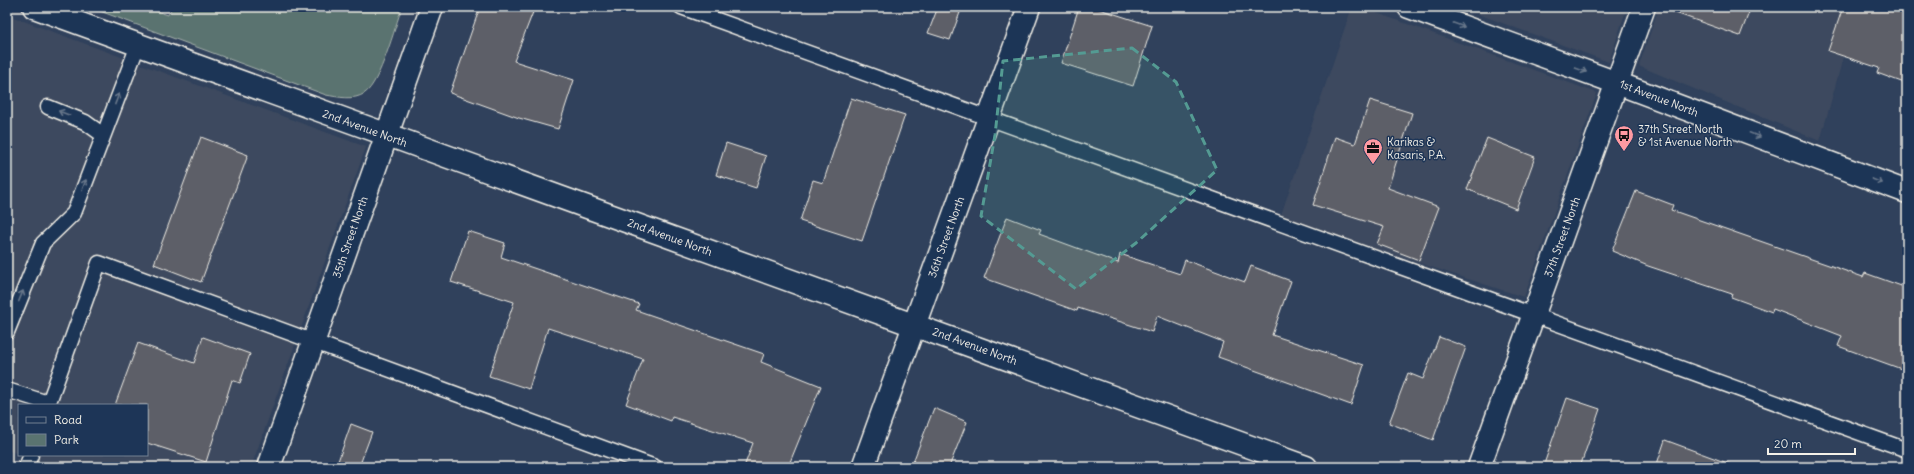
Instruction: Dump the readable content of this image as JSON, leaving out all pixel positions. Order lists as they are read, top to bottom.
{
  "streets": {
    "street": [
      "1st Avenue North",
      "2nd Avenue North",
      "35th Street North",
      "36th Street North",
      "37th Street North"
    ]
  },
  "crossings": [
    ["1st Avenue North", "37th Street North"],
    ["2nd Avenue North", "35th Street North"],
    ["2nd Avenue North", "36th Street North"]
  ],
  "one_way": ["1st Avenue North"],
  "places": {
    "bus stop": ["37th Street North & 1st Avenue North"],
    "office": ["Karikas & Kasaris, P.A."]
  },
  "legend": ["Road", "Park"],
  "scale_bar": "20 m"
}
